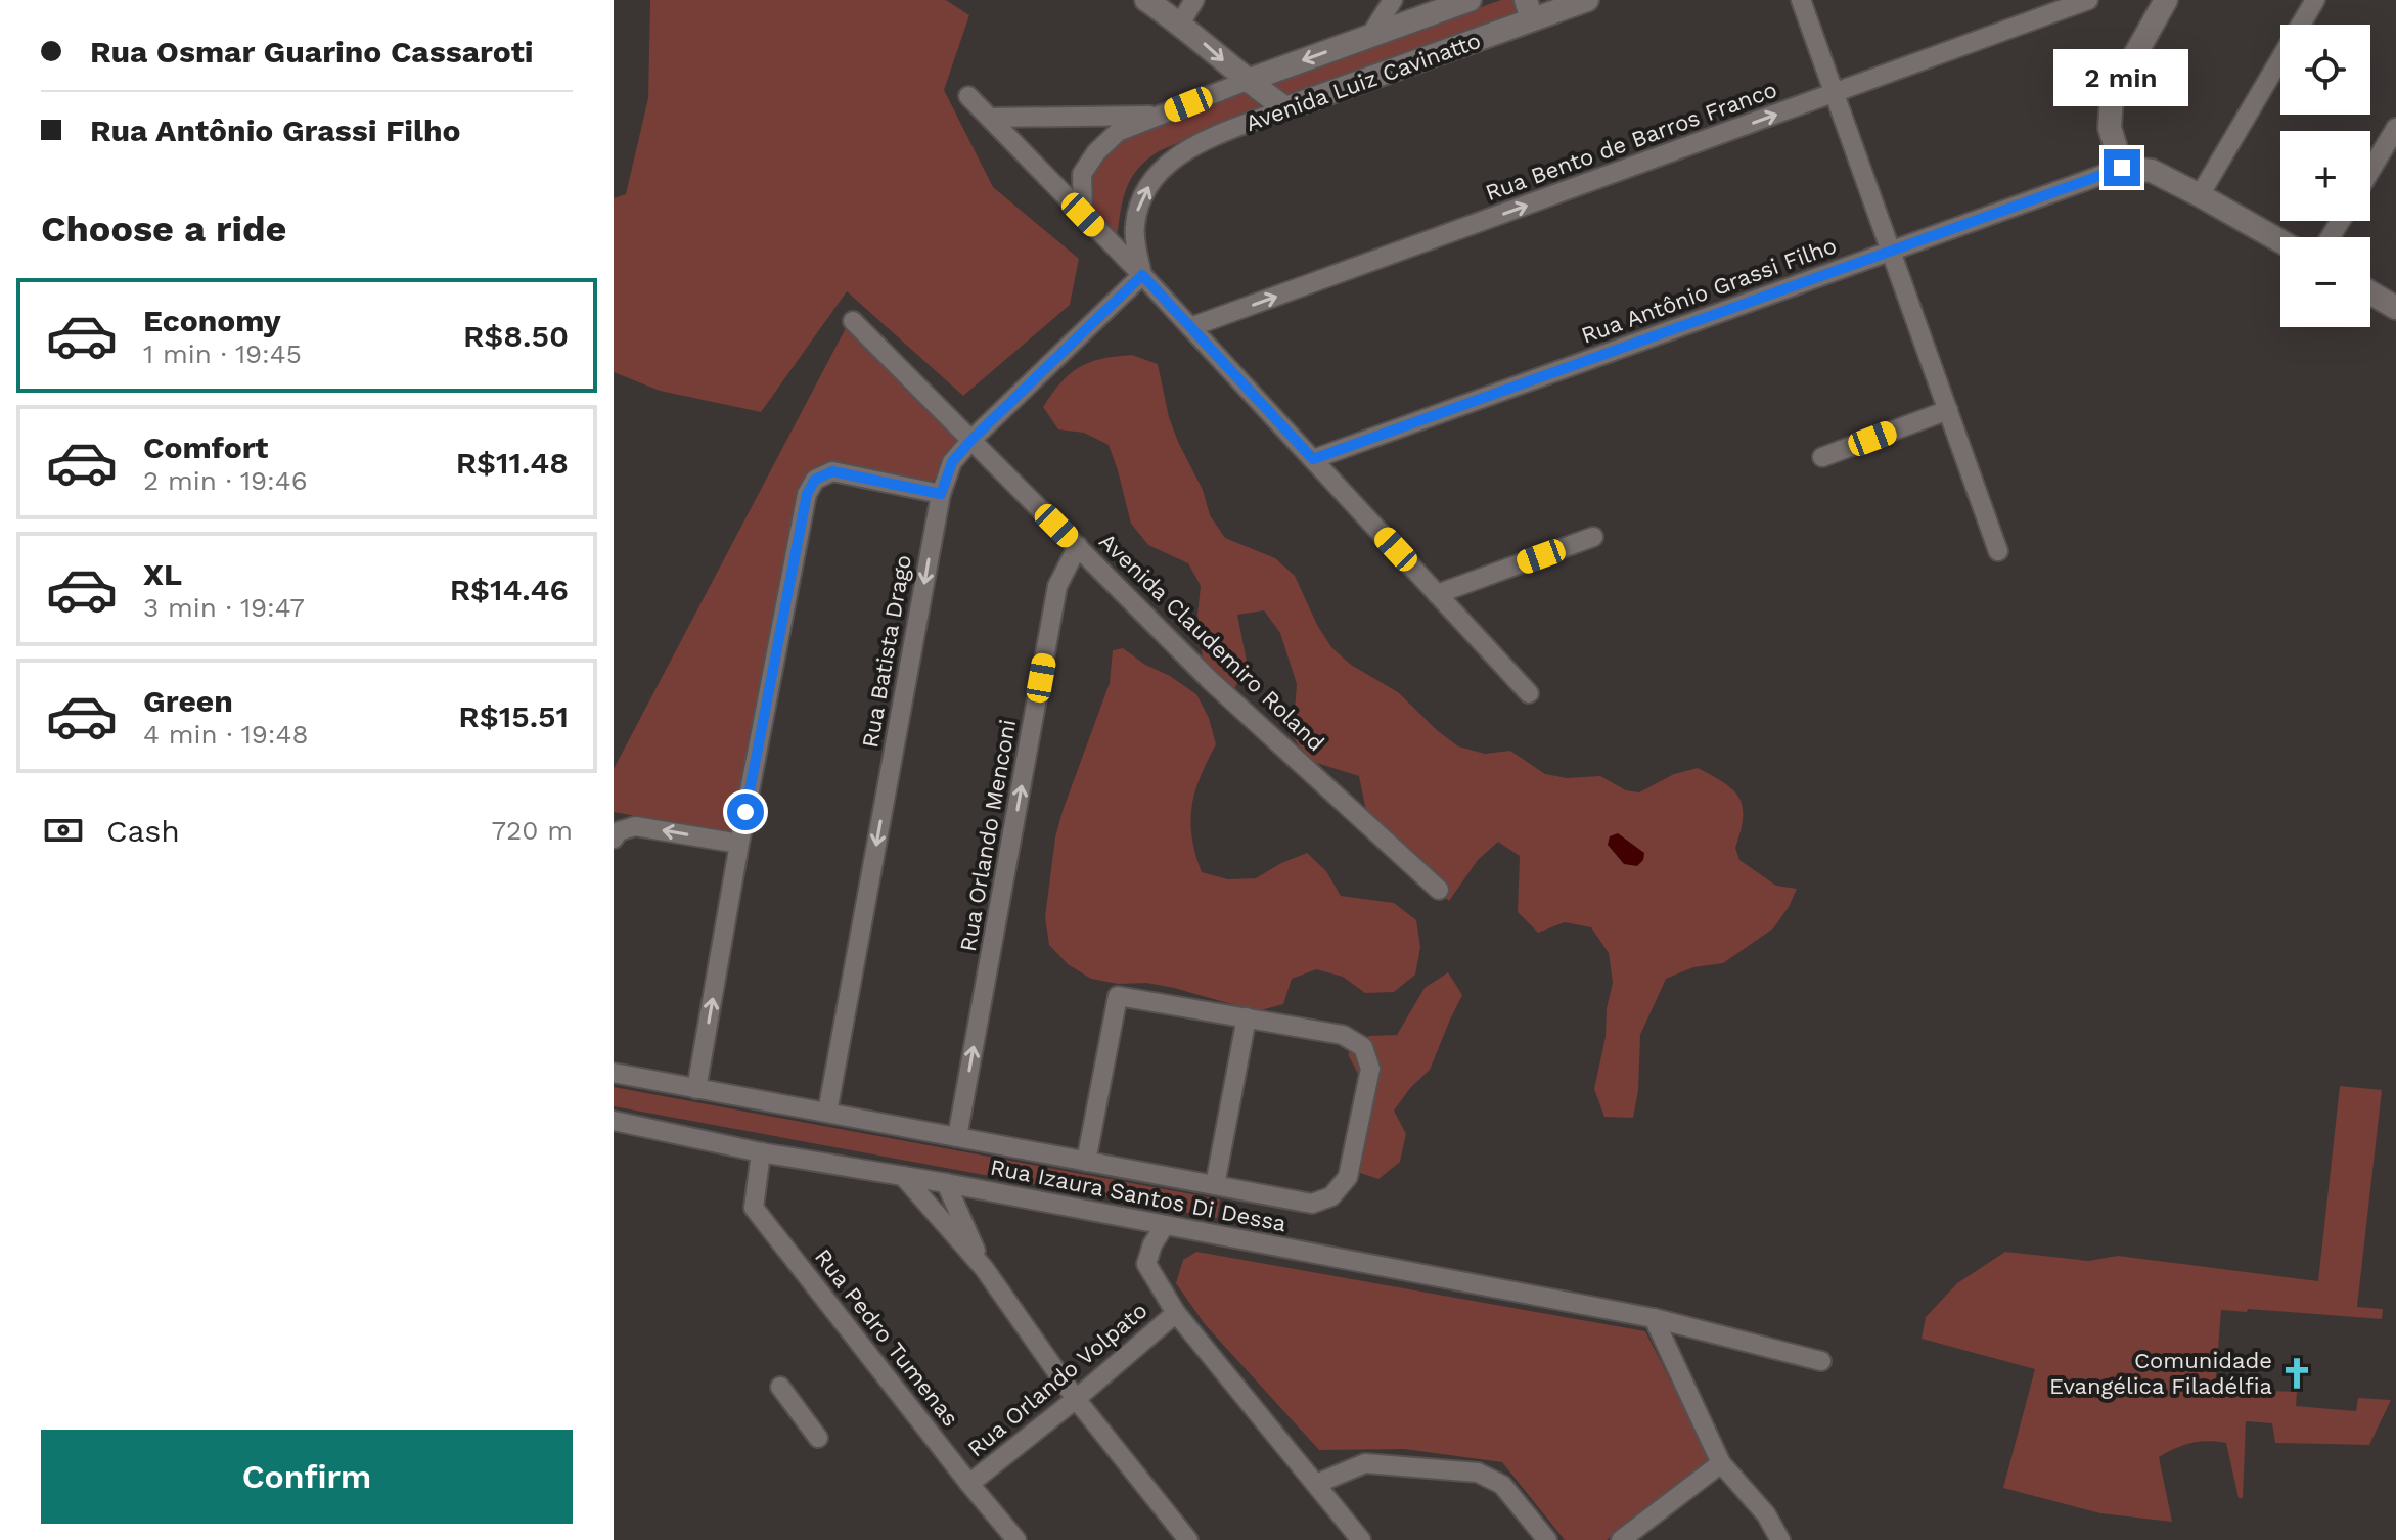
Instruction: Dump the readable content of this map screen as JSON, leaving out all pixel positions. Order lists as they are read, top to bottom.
{
  "streets": {
    "street": [
      "Avenida Luiz Cavinatto",
      "Rua Bento de Barros Franco",
      "Rua Antônio Grassi Filho",
      "Avenida Claudemiro Roland",
      "Rua Batista Drago",
      "Rua Orlando Menconi",
      "Rua Izaura Santos Di Dessa",
      "Rua Pedro Tumenas",
      "Rua Orlando Volpato"
    ]
  },
  "crossings": [
    ["Avenida Luiz Cavinatto", "Rua Batista Drago"],
    ["Avenida Claudemiro Roland", "Rua Batista Drago"],
    ["Avenida Claudemiro Roland", "Rua Orlando Menconi"],
    ["Rua Batista Drago", "Rua Izaura Santos Di Dessa"],
    ["Rua Orlando Menconi", "Rua Izaura Santos Di Dessa"],
    ["Rua Izaura Santos Di Dessa", "Rua Pedro Tumenas"],
    ["Rua Pedro Tumenas", "Rua Orlando Volpato"]
  ],
  "one_way": ["Rua Bento de Barros Franco", "Rua Orlando Menconi"],
  "places": {
    "church": ["Comunidade Evangélica Filadélfia"]
  },
  "page": {
    "banner": ["Rua Osmar Guarino Cassaroti", "Rua Antônio Grassi Filho"],
    "map_buttons": ["+", "−"],
    "bubble": "2 min",
    "heading": "Choose a ride",
    "list": [
      {
        "name": "Economy",
        "note": "1 min · 19:45",
        "value": "R$8.50"
      },
      {
        "name": "Comfort",
        "note": "2 min · 19:46",
        "value": "R$11.48"
      },
      {
        "name": "XL",
        "note": "3 min · 19:47",
        "value": "R$14.46"
      },
      {
        "name": "Green",
        "note": "4 min · 19:48",
        "value": "R$15.51"
      }
    ],
    "pay": ["Cash", "720 m"],
    "buttons": "Confirm"
  }
}
